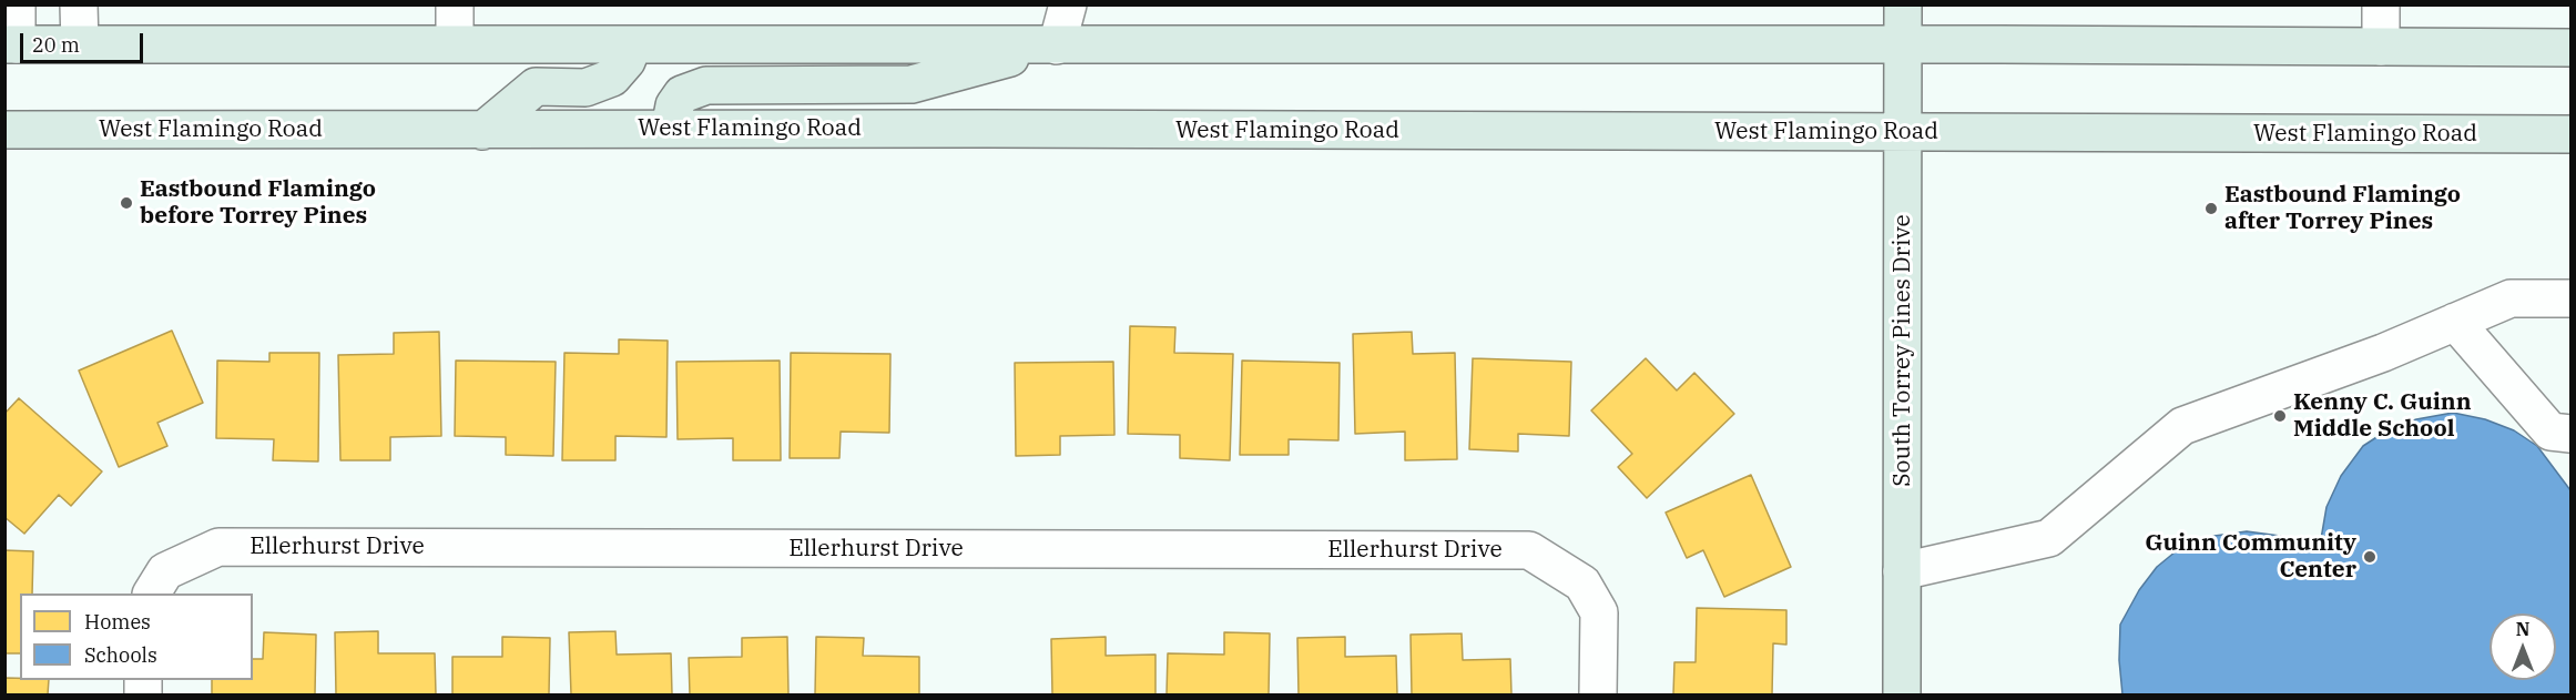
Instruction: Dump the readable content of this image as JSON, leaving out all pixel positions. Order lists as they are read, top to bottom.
{
  "streets": {
    "main road": ["West Flamingo Road", "South Torrey Pines Drive"],
    "street": ["Ellerhurst Drive"]
  },
  "crossings": [
    ["West Flamingo Road", "South Torrey Pines Drive"]
  ],
  "places": [
    "Eastbound Flamingo before Torrey Pines",
    "Eastbound Flamingo after Torrey Pines",
    "Kenny C. Guinn Middle School",
    "Guinn Community Center"
  ],
  "legend": ["Homes", "Schools"],
  "scale_bar": "20 m",
  "north": "top"
}
